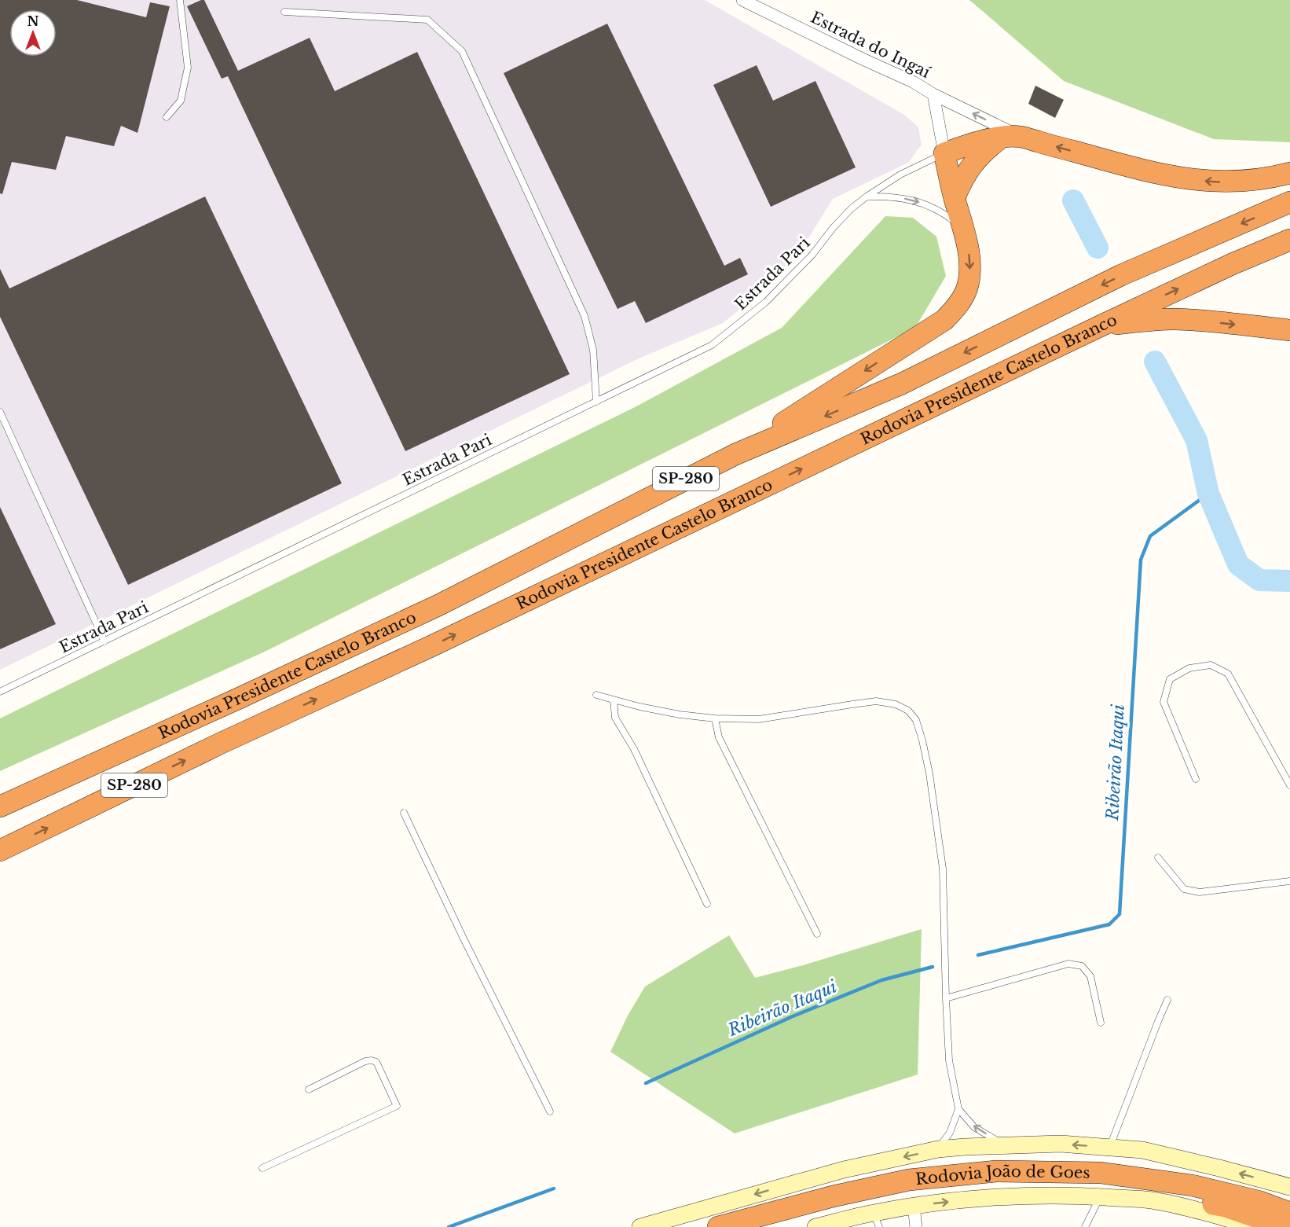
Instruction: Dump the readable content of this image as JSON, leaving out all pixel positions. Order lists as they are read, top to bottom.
{
  "streets": {
    "highway": ["Rodovia Presidente Castelo Branco", "SP-280", "Rodovia João de Goes"],
    "street": ["Estrada do Ingaí"],
    "lane": ["Estrada Pari"]
  },
  "water": ["Ribeirão Itaqui"],
  "north": "top"
}
